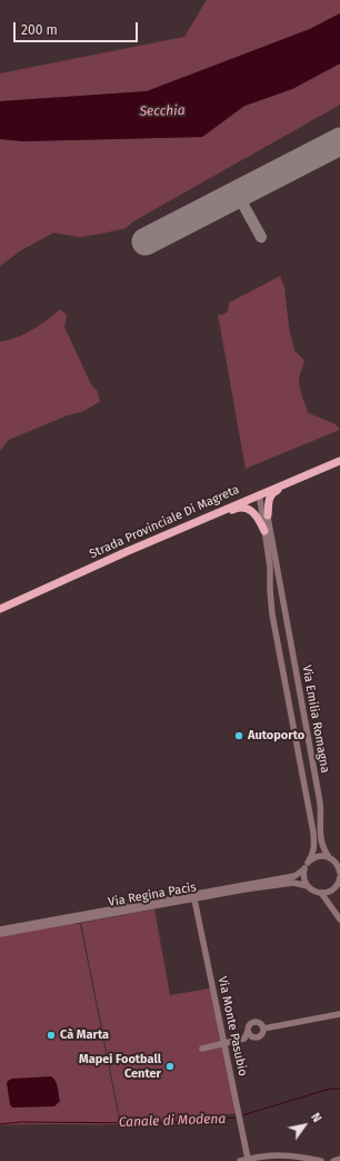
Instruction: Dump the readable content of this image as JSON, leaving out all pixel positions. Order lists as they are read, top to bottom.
{
  "streets": {
    "main road": ["Strada Provinciale Di Magreta"],
    "street": ["Via Emilia Romagna", "Via Regina Pacis", "Via Monte Pasubio"]
  },
  "crossings": [
    ["Strada Provinciale Di Magreta", "Via Emilia Romagna"],
    ["Via Emilia Romagna", "Via Regina Pacis"],
    ["Via Regina Pacis", "Via Monte Pasubio"]
  ],
  "water": ["Secchia", "Canale di Modena"],
  "places": ["Autoporto", "Cà Marta", "Mapei Football Center"],
  "scale_bar": "200 m",
  "north": "top right"
}
